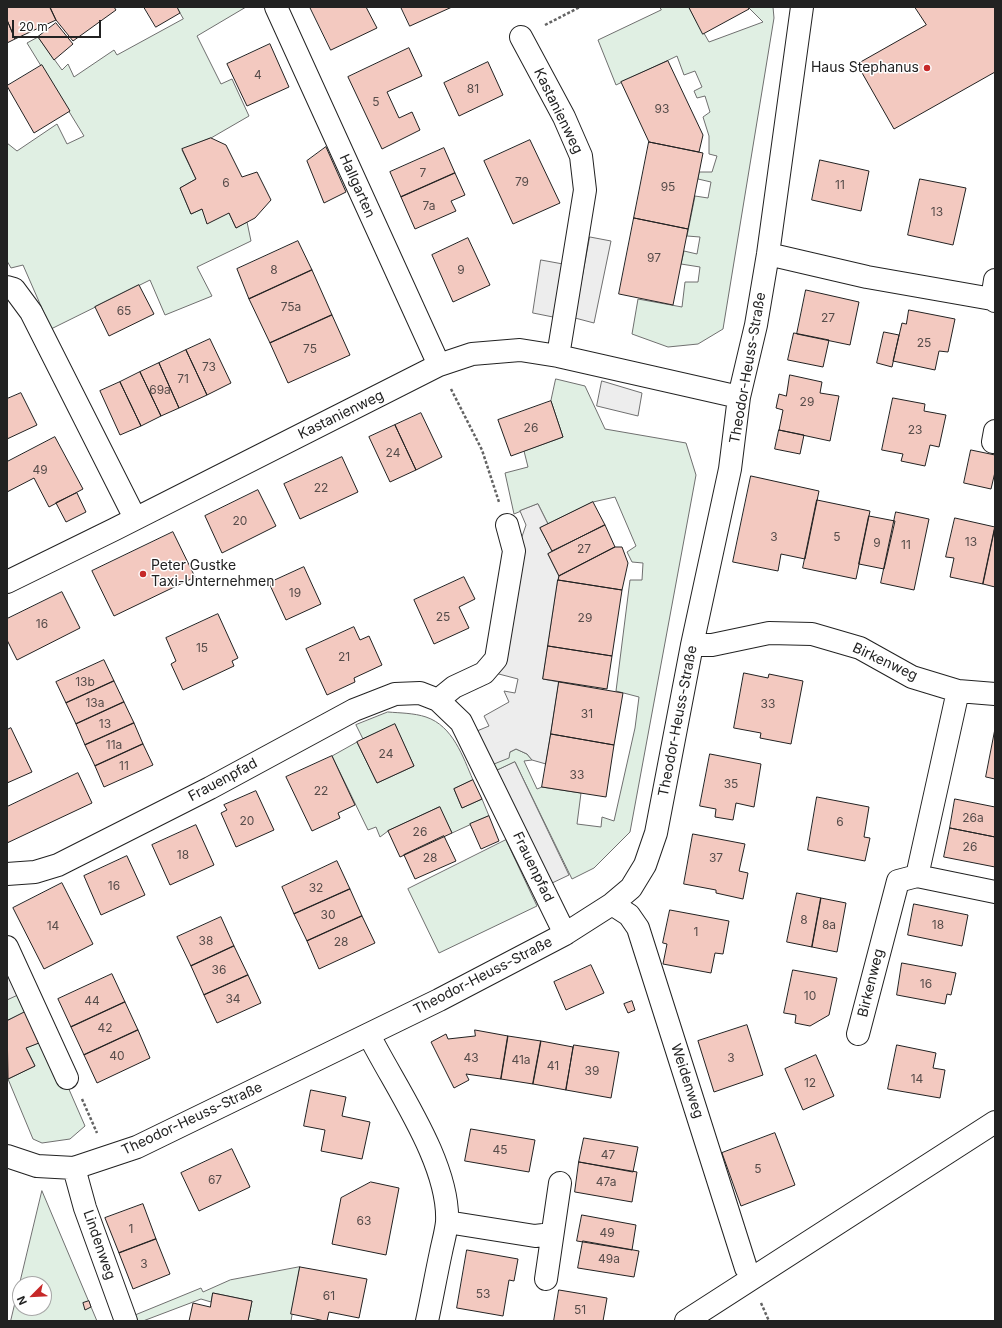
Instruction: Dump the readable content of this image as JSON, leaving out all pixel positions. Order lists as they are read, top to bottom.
{
  "streets": {
    "street": [
      "Kastanienweg",
      "Hallgarten",
      "Theodor-Heuss-Straße",
      "Birkenweg",
      "Frauenpfad",
      "Weidenweg",
      "Lindenweg"
    ]
  },
  "crossings": [
    ["Kastanienweg", "Hallgarten"],
    ["Kastanienweg", "Theodor-Heuss-Straße"],
    ["Theodor-Heuss-Straße", "Birkenweg"],
    ["Theodor-Heuss-Straße", "Frauenpfad"],
    ["Theodor-Heuss-Straße", "Weidenweg"],
    ["Theodor-Heuss-Straße", "Lindenweg"]
  ],
  "places": ["Haus Stephanus", "Peter Gustke Taxi-Unternehmen"],
  "house_numbers": [
    "4",
    "81",
    "5",
    "93",
    "7",
    "79",
    "6",
    "11",
    "95",
    "7a",
    "13",
    "97",
    "8",
    "9",
    "75a",
    "65",
    "27",
    "25",
    "75",
    "73",
    "71",
    "69a",
    "29",
    "26",
    "23",
    "24",
    "49",
    "22",
    "20",
    "3",
    "5",
    "13",
    "9",
    "11",
    "27",
    "19",
    "25",
    "29",
    "16",
    "15",
    "21",
    "13b",
    "13a",
    "33",
    "31",
    "13",
    "11a",
    "24",
    "11",
    "33",
    "35",
    "22",
    "26a",
    "20",
    "6",
    "26",
    "26",
    "18",
    "28",
    "37",
    "16",
    "32",
    "30",
    "8",
    "8a",
    "18",
    "14",
    "1",
    "38",
    "28",
    "36",
    "16",
    "10",
    "34",
    "44",
    "42",
    "40",
    "43",
    "3",
    "41a",
    "41",
    "39",
    "14",
    "12",
    "45",
    "47",
    "5",
    "67",
    "47a",
    "63",
    "1",
    "49",
    "49a",
    "3",
    "53",
    "61",
    "51"
  ],
  "scale_bar": "20 m",
  "north": "bottom left"
}
